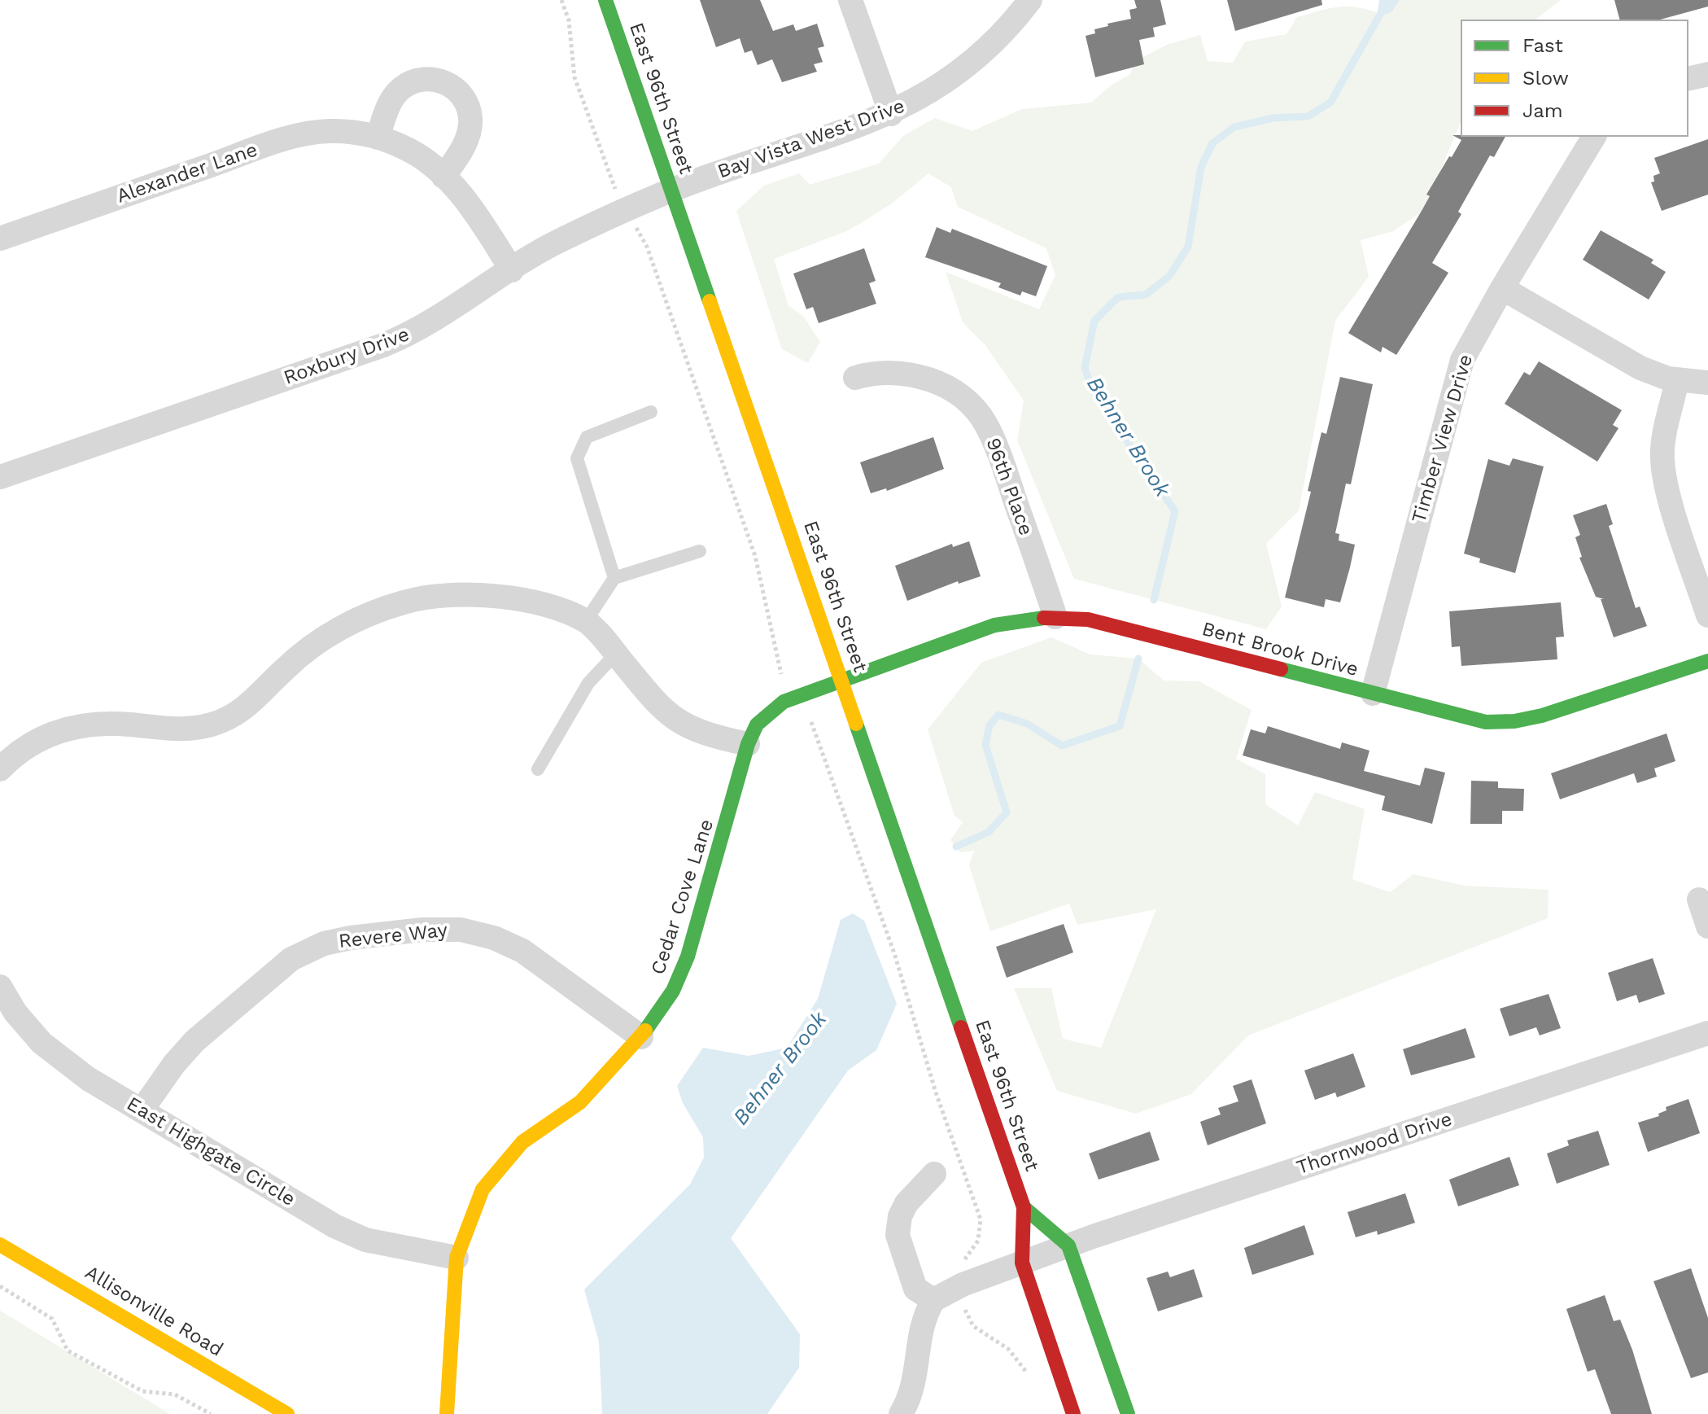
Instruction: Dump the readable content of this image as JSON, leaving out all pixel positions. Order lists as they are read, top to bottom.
{
  "streets": {
    "main road": [
      "East 96th Street",
      "Bent Brook Drive",
      "Cedar Cove Lane",
      "Allisonville Road"
    ],
    "street": [
      "Bay Vista West Drive",
      "Alexander Lane",
      "Roxbury Drive",
      "Timber View Drive",
      "96th Place",
      "Revere Way",
      "Thornwood Drive",
      "East Highgate Circle"
    ]
  },
  "crossings": [
    ["East 96th Street", "Bay Vista West Drive"],
    ["East 96th Street", "Roxbury Drive"],
    ["East 96th Street", "Bent Brook Drive"],
    ["East 96th Street", "Cedar Cove Lane"],
    ["East 96th Street", "Thornwood Drive"],
    ["Bay Vista West Drive", "Roxbury Drive"],
    ["Alexander Lane", "Roxbury Drive"],
    ["Timber View Drive", "Bent Brook Drive"],
    ["96th Place", "Bent Brook Drive"],
    ["Bent Brook Drive", "Cedar Cove Lane"],
    ["Cedar Cove Lane", "Revere Way"],
    ["Cedar Cove Lane", "East Highgate Circle"],
    ["Revere Way", "East Highgate Circle"]
  ],
  "water": ["Behner Brook"],
  "legend": ["Fast", "Slow", "Jam"]
}
